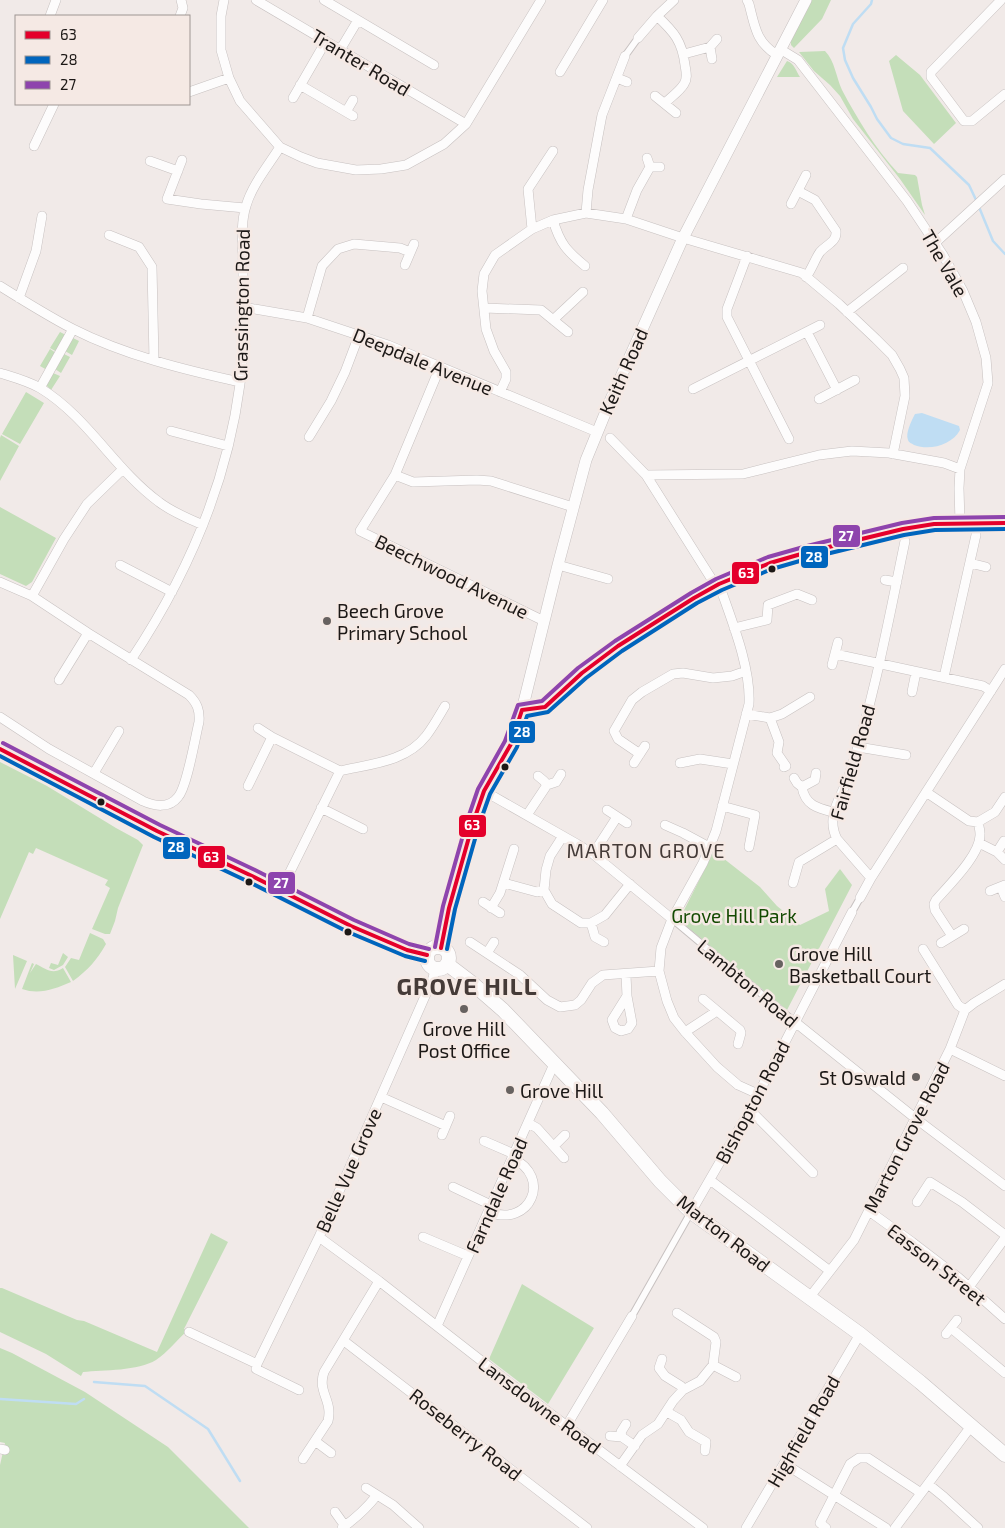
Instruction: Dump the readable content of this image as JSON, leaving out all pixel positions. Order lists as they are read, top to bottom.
{
  "streets": {
    "main road": ["Marton Road"],
    "street": [
      "Tranter Road",
      "The Vale",
      "Grassington Road",
      "Deepdale Avenue",
      "Keith Road",
      "Beechwood Avenue",
      "Fairfield Road",
      "Lambton Road",
      "Bishopton Road",
      "Marton Grove Road",
      "Belle Vue Grove",
      "Farndale Road",
      "Easson Street",
      "Lansdowne Road",
      "Highfield Road",
      "Roseberry Road"
    ]
  },
  "crossings": [
    ["The Vale", "Keith Road"],
    ["Grassington Road", "Deepdale Avenue"],
    ["Deepdale Avenue", "Keith Road"],
    ["Keith Road", "Beechwood Avenue"],
    ["Keith Road", "Lambton Road"],
    ["Keith Road", "Belle Vue Grove"],
    ["Keith Road", "Marton Road"],
    ["Lambton Road", "Bishopton Road"],
    ["Lambton Road", "Marton Grove Road"],
    ["Bishopton Road", "Marton Road"],
    ["Marton Grove Road", "Marton Road"],
    ["Marton Grove Road", "Easson Street"],
    ["Belle Vue Grove", "Marton Road"],
    ["Belle Vue Grove", "Lansdowne Road"],
    ["Farndale Road", "Marton Road"],
    ["Farndale Road", "Lansdowne Road"],
    ["Marton Road", "Highfield Road"]
  ],
  "districts": ["MARTON GROVE", "GROVE HILL"],
  "parks": ["Grove Hill Park"],
  "places": [
    "Beech Grove Primary School",
    "Grove Hill Basketball Court",
    "Grove Hill Post Office",
    "St Oswald",
    "Grove Hill"
  ],
  "lines": ["transit line 27", "transit line 63", "transit line 28"],
  "legend": ["63", "28", "27"]
}
